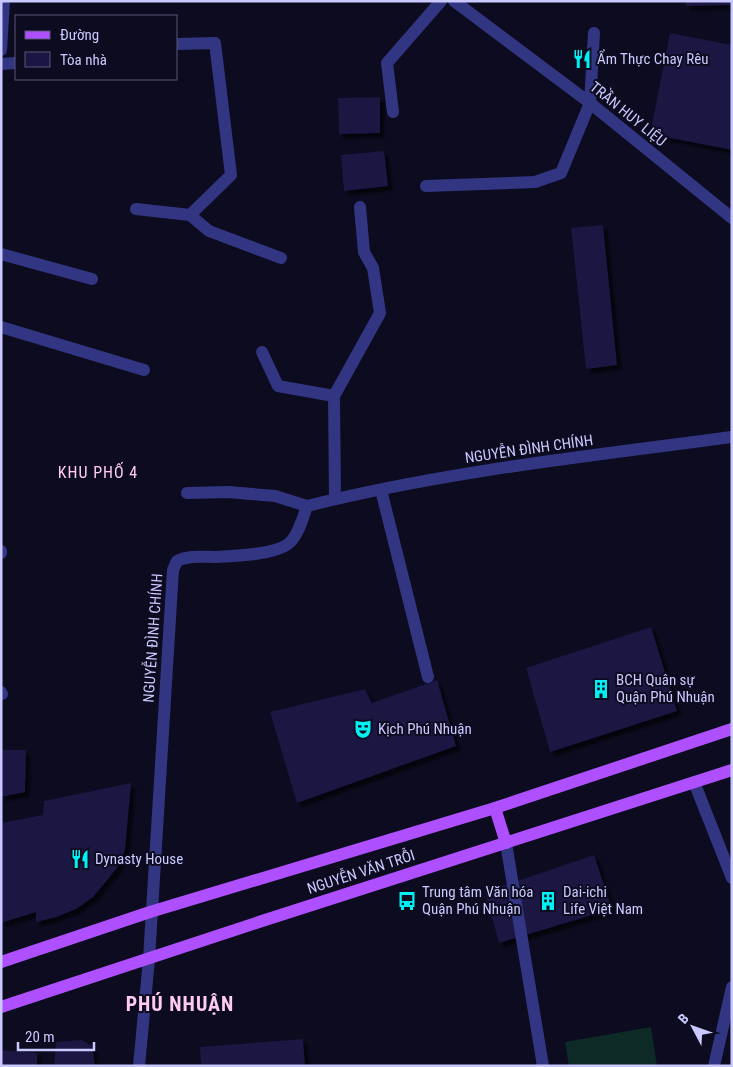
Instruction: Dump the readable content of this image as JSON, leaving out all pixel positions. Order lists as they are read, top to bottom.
{
  "streets": {
    "main road": ["NGUYỄN VĂN TRỖI"],
    "street": ["TRẦN HUY LIỆU", "NGUYỄN ĐÌNH CHÍNH"]
  },
  "crossings": [
    ["NGUYỄN ĐÌNH CHÍNH", "NGUYỄN VĂN TRỖI"]
  ],
  "districts": ["KHU PHỐ 4", "PHÚ NHUẬN"],
  "places": {
    "restaurant": ["Ẩm Thực Chay Rêu", "Dynasty House"],
    "building": ["BCH Quân sự Quận Phú Nhuận", "Dai-ichi Life Việt Nam"],
    "theatre": ["Kịch Phú Nhuận"],
    "bus stop": ["Trung tâm Văn hóa Quận Phú Nhuận"]
  },
  "legend": ["Đường", "Tòa nhà"],
  "scale_bar": "20 m",
  "north": "top left"
}
